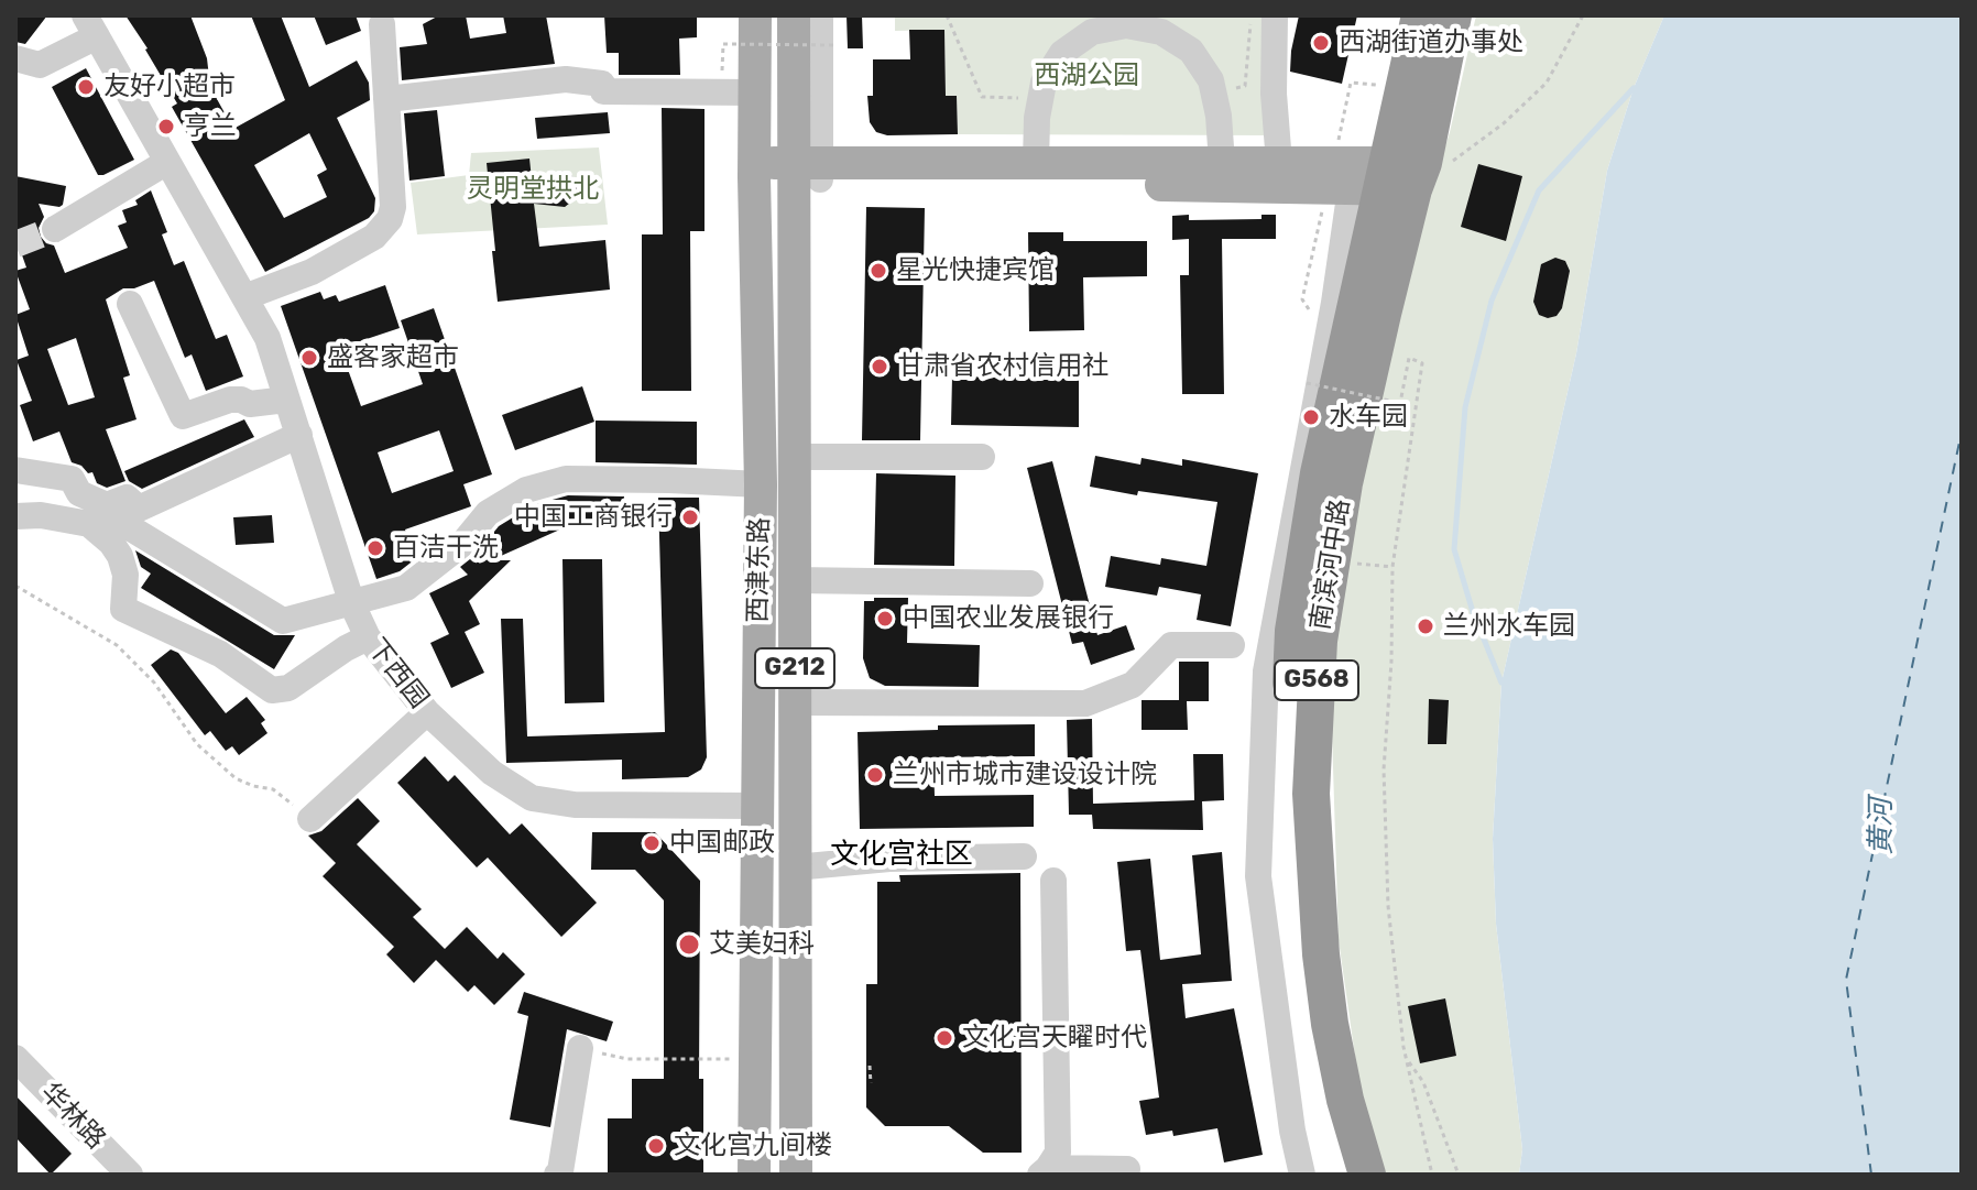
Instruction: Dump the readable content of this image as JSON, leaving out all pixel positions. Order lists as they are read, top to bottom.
{
  "streets": {
    "highway": ["南滨河中路", "G568"],
    "main road": ["西津东路", "G212"],
    "street": ["下西园", "华林路"]
  },
  "crossings": [
    ["西津东路", "下西园"]
  ],
  "districts": ["文化宫社区"],
  "water": ["黄河"],
  "parks": ["西湖公园", "灵明堂拱北"],
  "places": [
    "西湖街道办事处",
    "友好小超市",
    "亨兰",
    "星光快捷宾馆",
    "盛客家超市",
    "甘肃省农村信用社",
    "水车园",
    "中国工商银行",
    "百洁干洗",
    "中国农业发展银行",
    "兰州水车园",
    "兰州市城市建设设计院",
    "中国邮政",
    "艾美妇科",
    "文化宫天矅时代",
    "文化宫九间楼"
  ]
}
